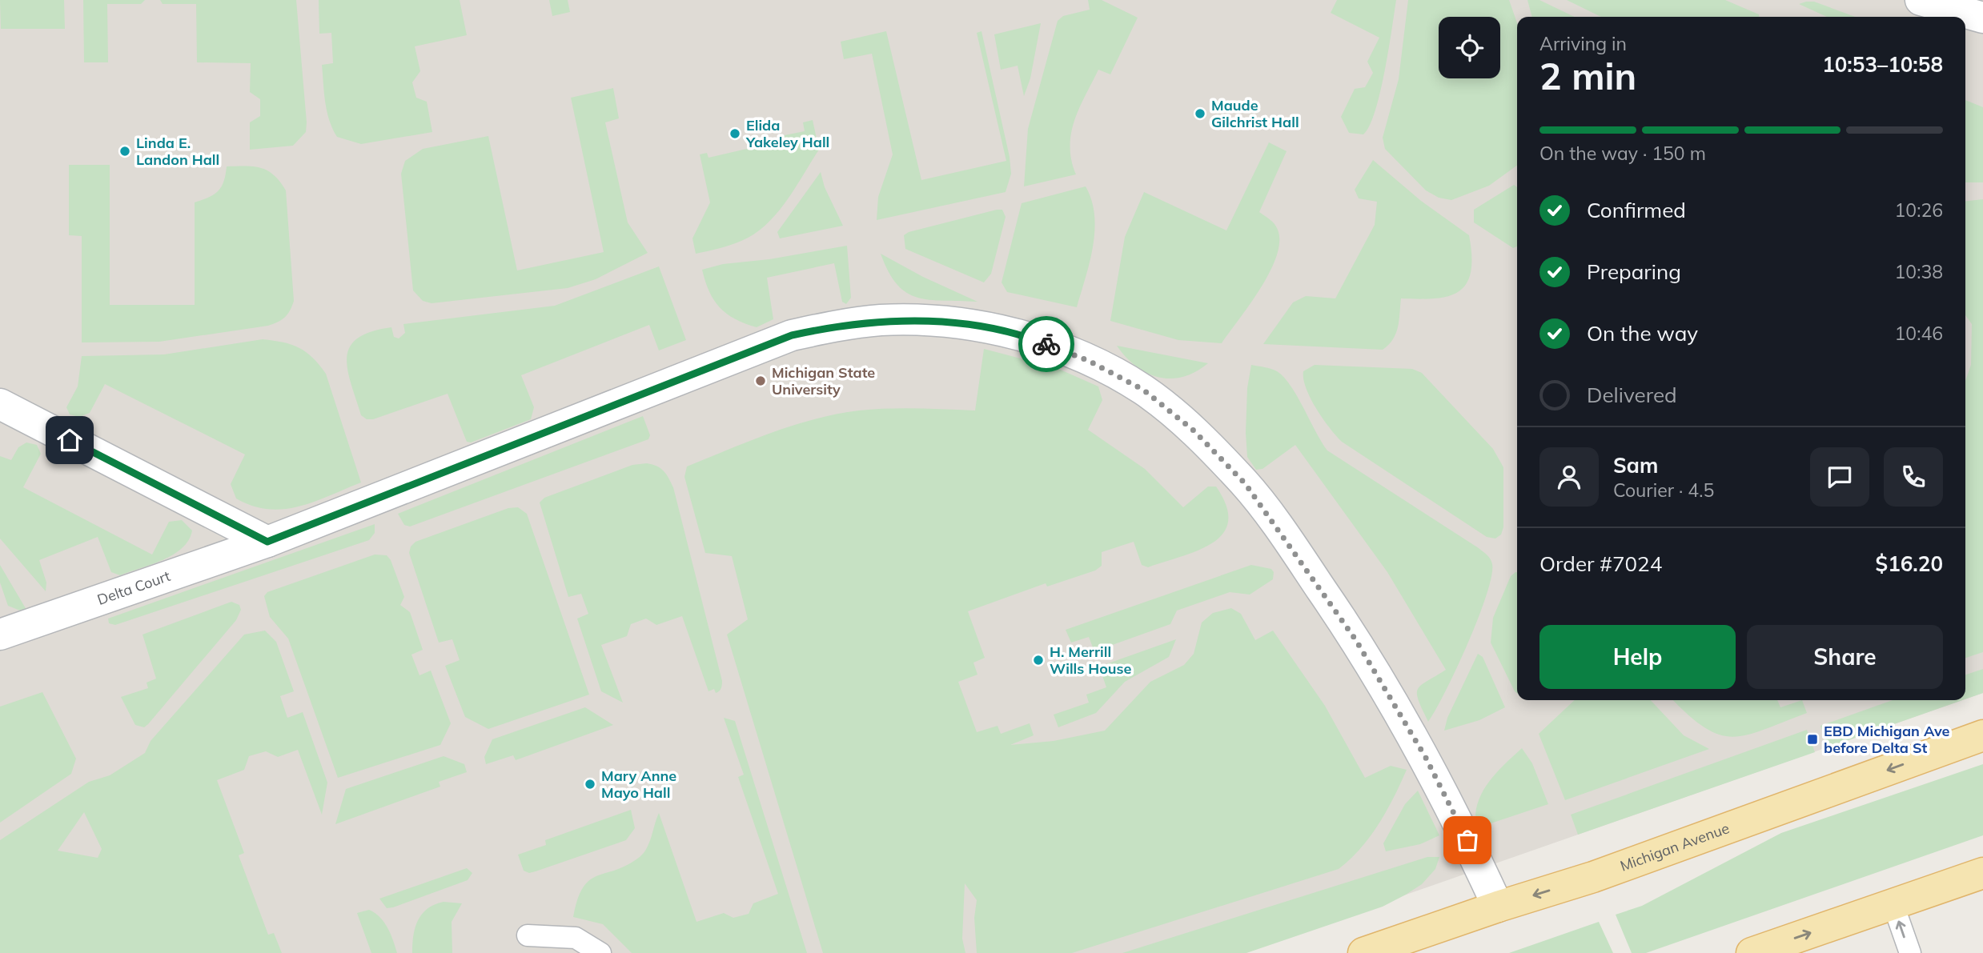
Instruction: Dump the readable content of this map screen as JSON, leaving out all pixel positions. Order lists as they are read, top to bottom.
{
  "streets": {
    "main road": ["Michigan Avenue"],
    "street": ["Delta Court"]
  },
  "crossings": [
    ["Delta Court", "Michigan Avenue"]
  ],
  "places": {
    "other": [
      "Maude Gilchrist Hall",
      "Elida Yakeley Hall",
      "Linda E. Landon Hall",
      "Michigan State University",
      "H. Merrill Wills House",
      "Mary Anne Mayo Hall"
    ],
    "transit": ["EBD Michigan Ave before Delta St"]
  },
  "page": {
    "heading": ["2 min", "Arriving in", "10:53–10:58"],
    "panel": [
      "Sam",
      "Courier · 4.5",
      "Order #7024",
      "$16.20"
    ],
    "bar": "On the way · 150 m",
    "list": [
      ["Confirmed", "10:26"],
      ["Preparing", "10:38"],
      ["On the way", "10:46"],
      "Delivered"
    ],
    "buttons": ["Help", "Share"]
  }
}
